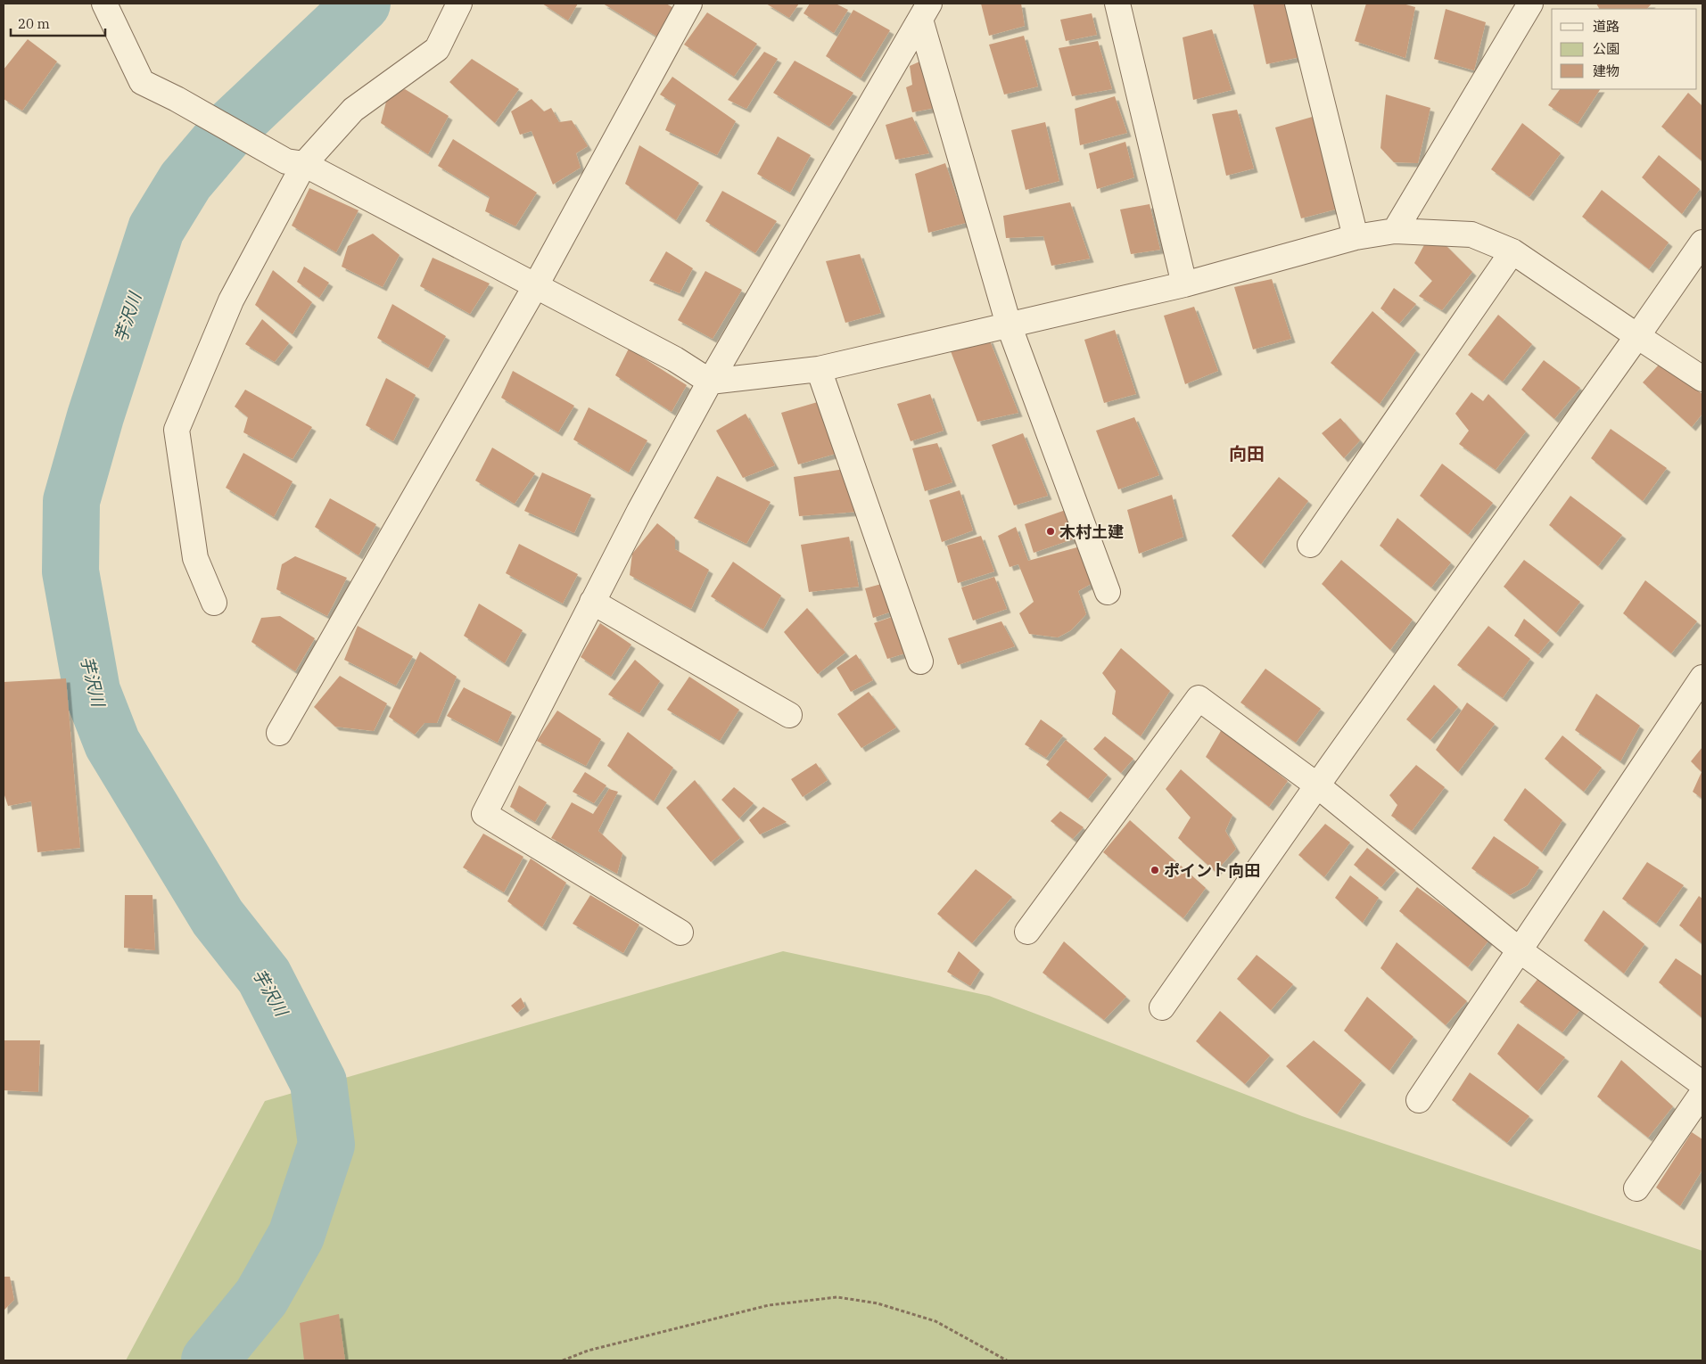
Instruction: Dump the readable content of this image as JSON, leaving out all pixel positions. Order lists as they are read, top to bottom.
{
  "districts": ["向田"],
  "water": ["芋沢川"],
  "places": ["木村土建", "ポイント向田"],
  "legend": ["道路", "公園", "建物"],
  "scale_bar": "20 m"
}
